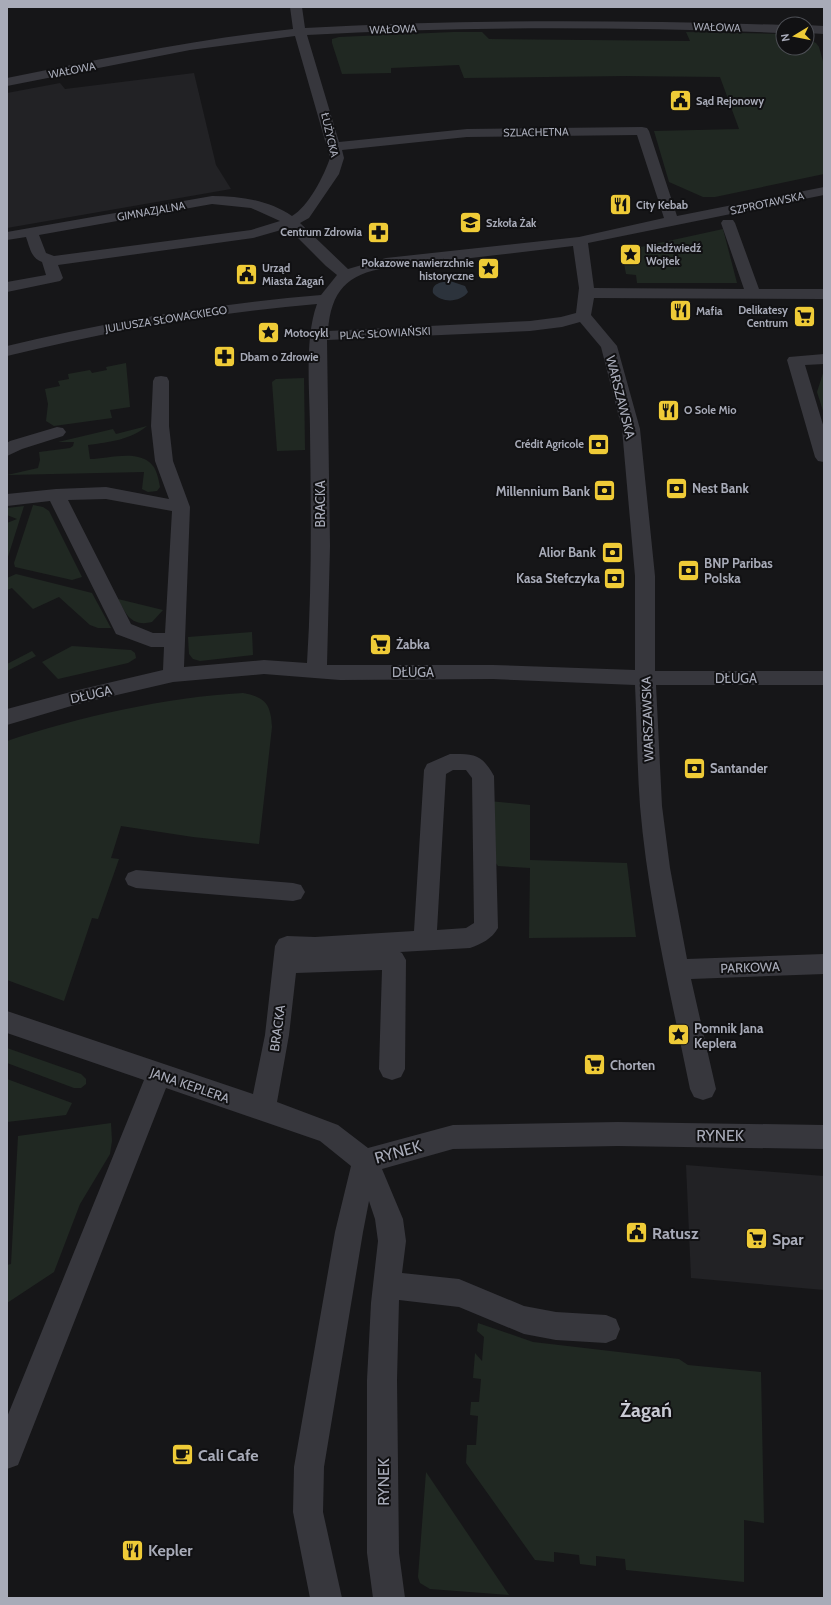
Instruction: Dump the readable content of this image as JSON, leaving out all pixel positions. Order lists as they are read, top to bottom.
{
  "streets": {
    "street": [
      "WAŁOWA",
      "SZLACHETNA",
      "ŁUŻYCKA",
      "SZPROTAWSKA",
      "GIMNAZJALNA",
      "JULIUSZA SŁOWACKIEGO",
      "PLAC SŁOWIAŃSKI",
      "WARSZAWSKA",
      "BRACKA",
      "DŁUGA",
      "PARKOWA",
      "JANA KEPLERA",
      "RYNEK"
    ]
  },
  "crossings": [
    ["WAŁOWA", "ŁUŻYCKA"],
    ["SZLACHETNA", "ŁUŻYCKA"],
    ["SZLACHETNA", "PLAC SŁOWIAŃSKI"],
    ["ŁUŻYCKA", "GIMNAZJALNA"],
    ["SZPROTAWSKA", "PLAC SŁOWIAŃSKI"],
    ["JULIUSZA SŁOWACKIEGO", "PLAC SŁOWIAŃSKI"],
    ["PLAC SŁOWIAŃSKI", "WARSZAWSKA"],
    ["PLAC SŁOWIAŃSKI", "BRACKA"],
    ["WARSZAWSKA", "DŁUGA"],
    ["WARSZAWSKA", "PARKOWA"],
    ["BRACKA", "DŁUGA"],
    ["BRACKA", "JANA KEPLERA"],
    ["JANA KEPLERA", "RYNEK"]
  ],
  "districts": ["Żagań"],
  "places": {
    "public building": ["Sąd Rejonowy", "Urząd Miasta Żagań", "Ratusz"],
    "restaurant": [
      "City Kebab",
      "Mafia",
      "O Sole Mio",
      "Kepler"
    ],
    "school or university": ["Szkoła Żak"],
    "pharmacy": ["Centrum Zdrowia", "Dbam o Zdrowie"],
    "place": [
      "Niedźwiedź Wojtek",
      "Pokazowe nawierzchnie historyczne",
      "Motocykl",
      "Pomnik Jana Keplera"
    ],
    "supermarket": [
      "Delikatesy Centrum",
      "Żabka",
      "Chorten",
      "Spar"
    ],
    "bank": [
      "Crédit Agricole",
      "Nest Bank",
      "Millennium Bank",
      "Alior Bank",
      "BNP Paribas Polska",
      "Kasa Stefczyka",
      "Santander"
    ],
    "cafe": ["Cali Cafe"]
  },
  "north": "left"
}
